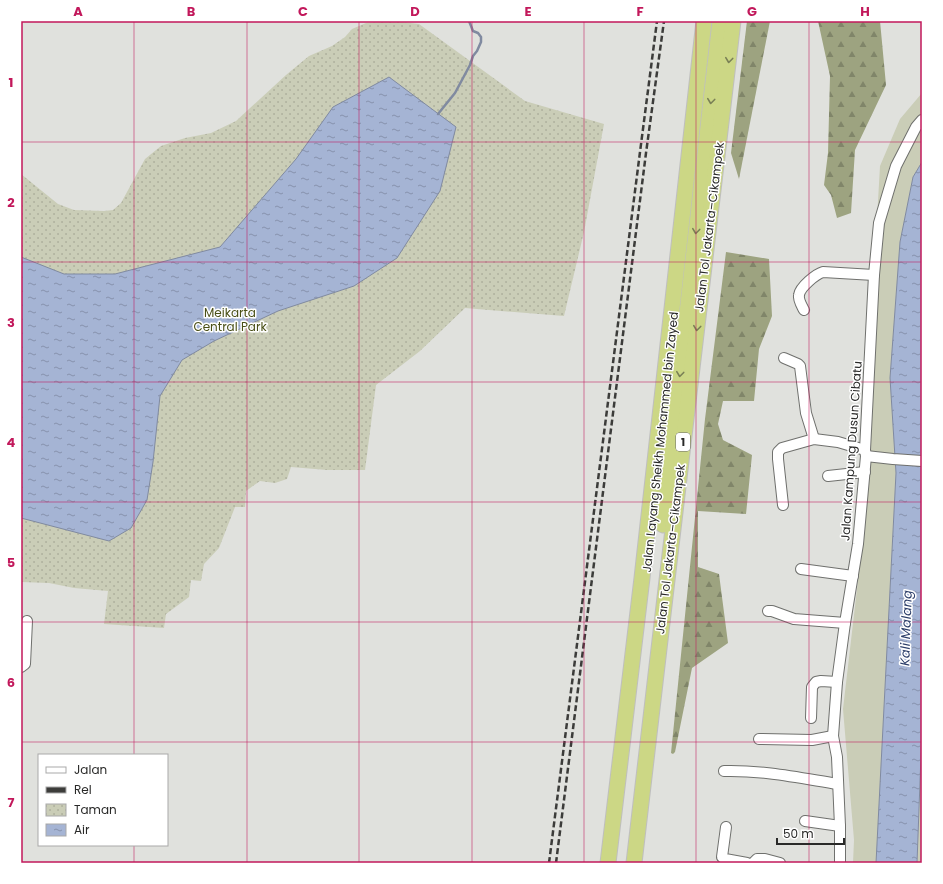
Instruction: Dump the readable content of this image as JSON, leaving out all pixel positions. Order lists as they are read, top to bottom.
{
  "streets": {
    "highway": ["Jalan Tol Jakarta–Cikampek", "Jalan Layang Sheikh Mohammed bin Zayed", "1"],
    "street": ["Jalan Kampung Dusun Cibatu"]
  },
  "water": ["Kali Malang"],
  "parks": ["Meikarta Central Park"],
  "legend": [
    "Jalan",
    "Rel",
    "Taman",
    "Air"
  ],
  "scale_bar": "50 m",
  "grid": {
    "columns": [
      "A",
      "B",
      "C",
      "D",
      "E",
      "F",
      "G",
      "H"
    ],
    "rows": [
      "1",
      "2",
      "3",
      "4",
      "5",
      "6",
      "7"
    ]
  }
}
